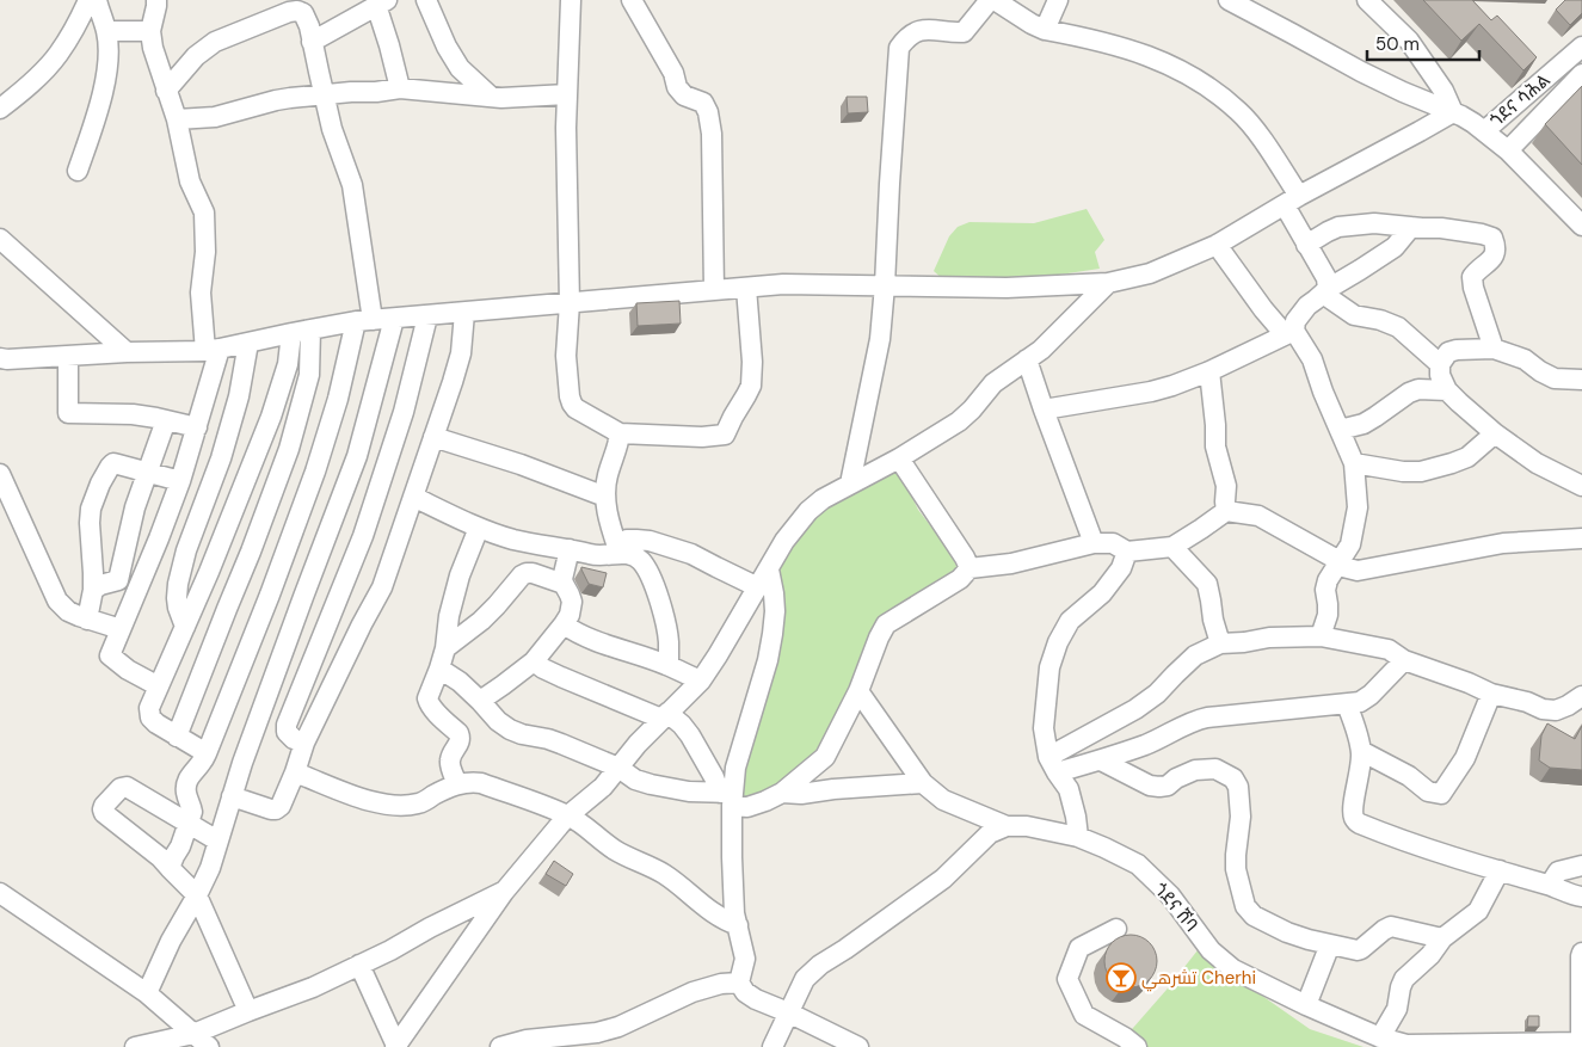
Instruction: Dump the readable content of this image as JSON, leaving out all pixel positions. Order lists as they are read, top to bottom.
{
  "streets": {
    "street": ["ጎደና ሳሕል", "ጎደና ሸባ"]
  },
  "places": {
    "bar": ["تشرهي Cherhi"]
  },
  "scale_bar": "50 m"
}
